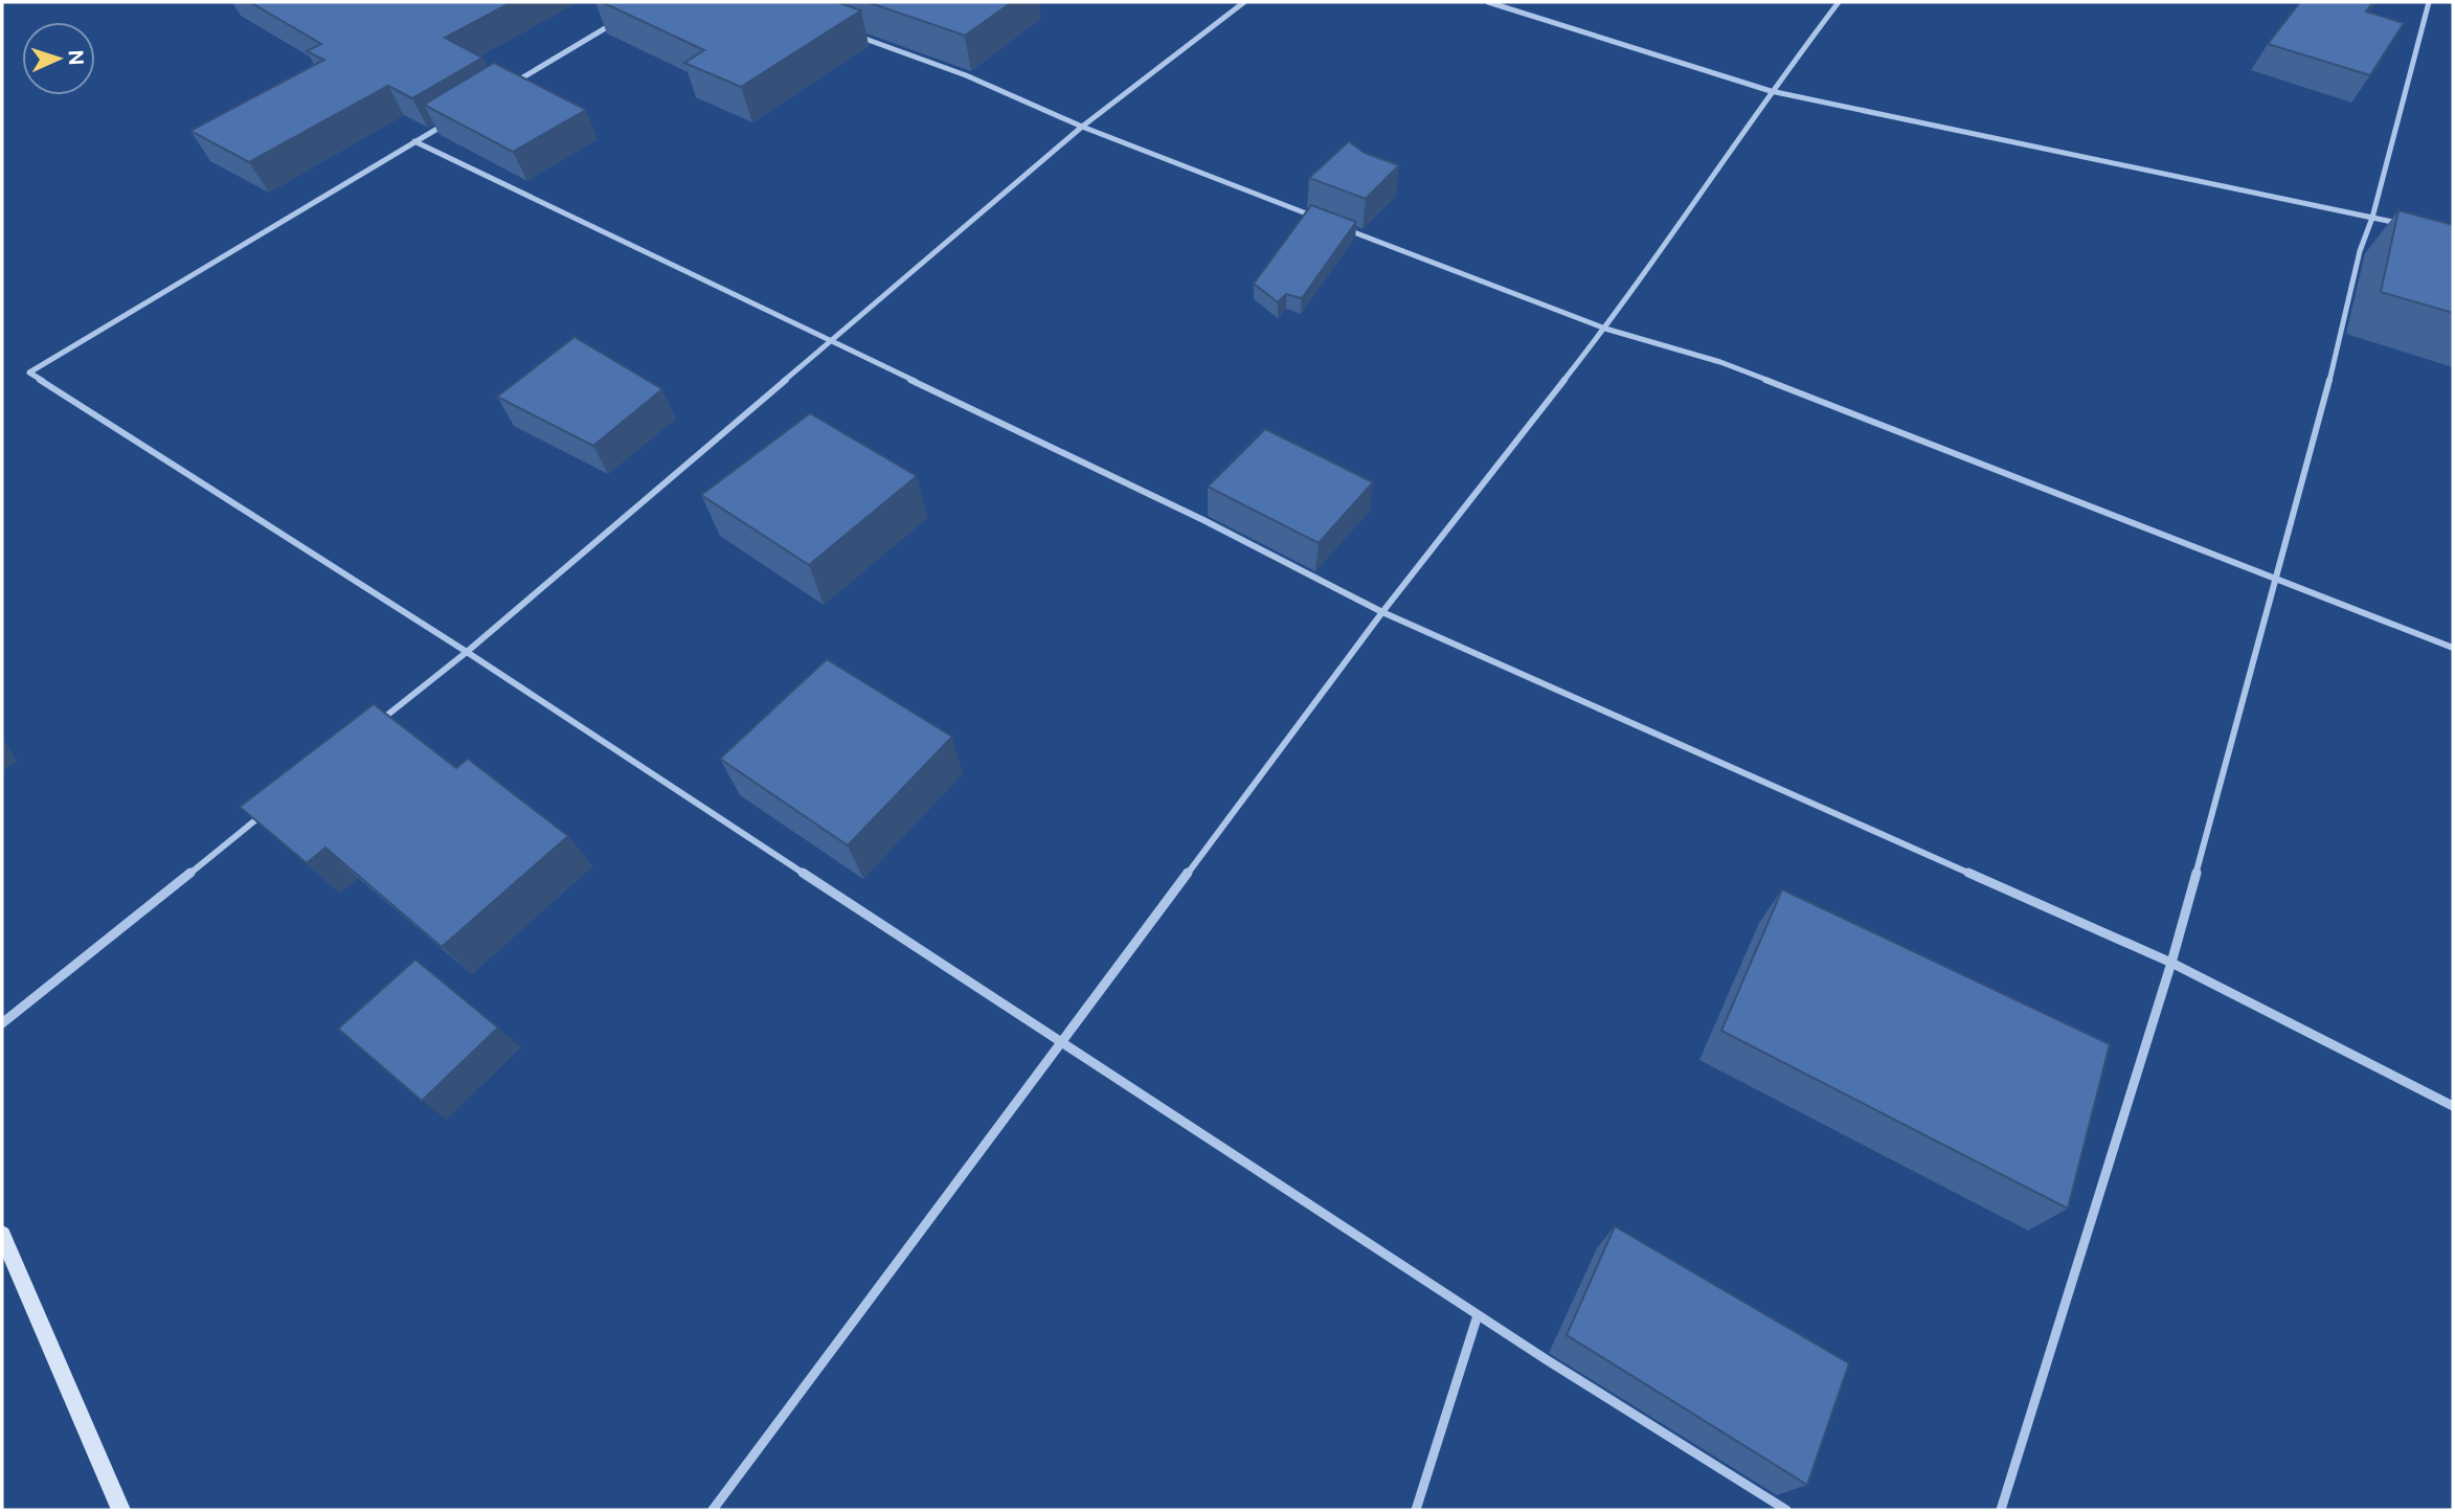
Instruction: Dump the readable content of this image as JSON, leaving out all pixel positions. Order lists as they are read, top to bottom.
{
  "north": "right"
}
